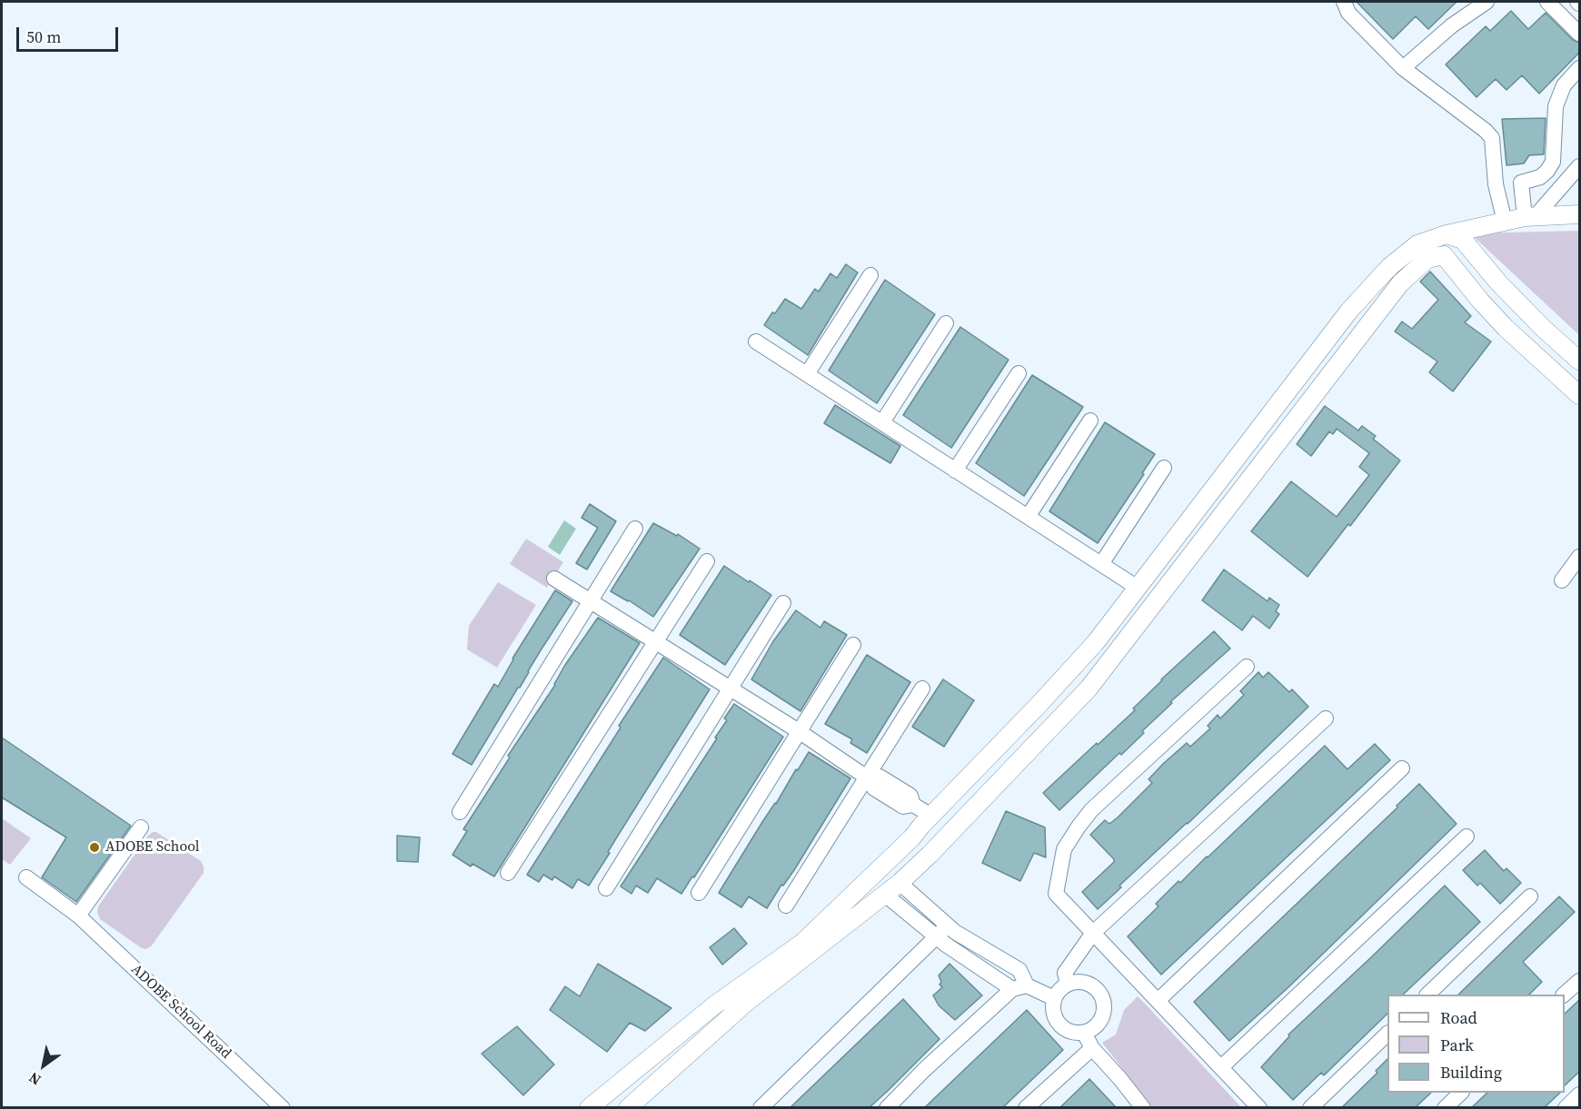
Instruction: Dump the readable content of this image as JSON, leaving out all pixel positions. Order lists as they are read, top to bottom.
{
  "streets": {
    "street": ["ADOBE School Road"]
  },
  "places": ["ADOBE School"],
  "legend": ["Road", "Park", "Building"],
  "scale_bar": "50 m",
  "north": "bottom left"
}
